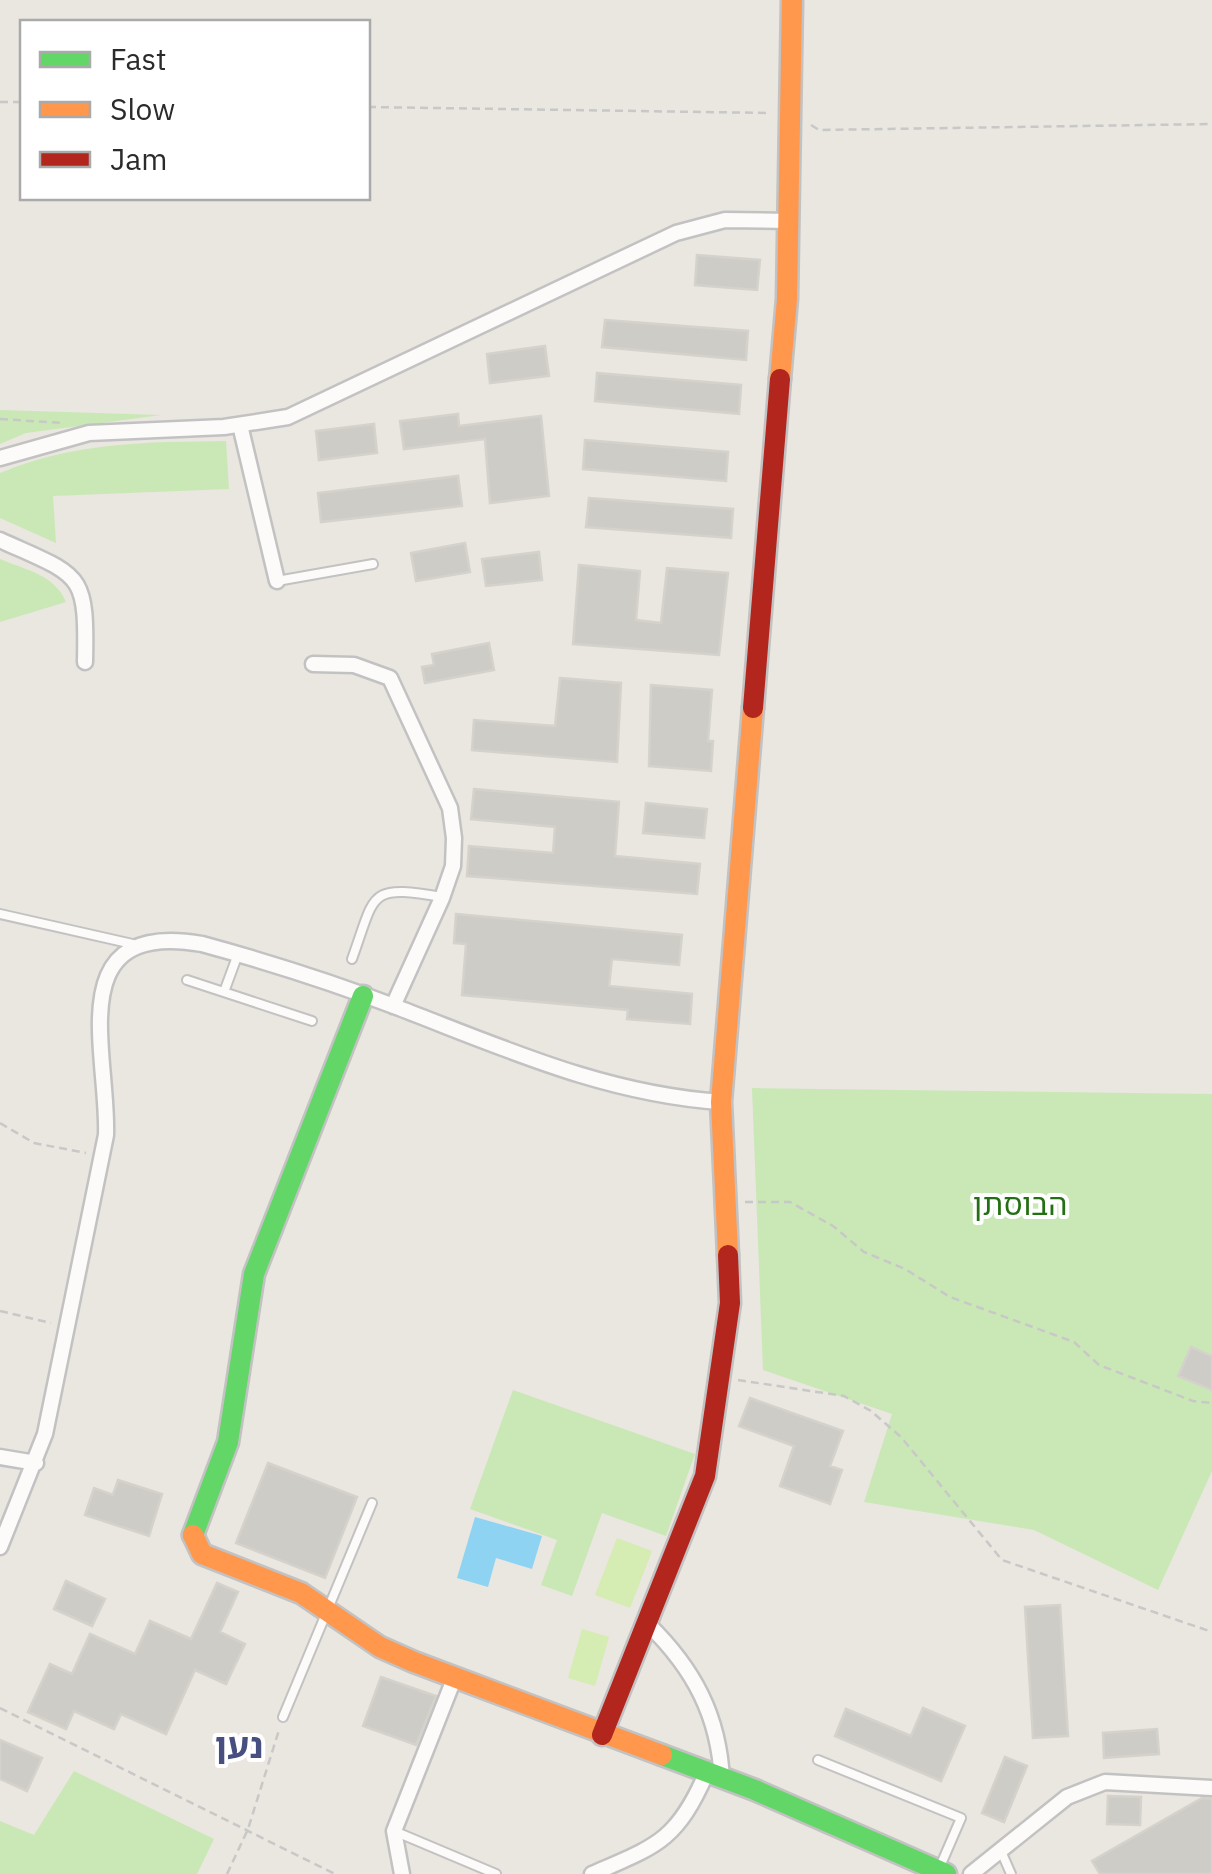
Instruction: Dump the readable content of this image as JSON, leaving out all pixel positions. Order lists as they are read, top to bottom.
{
  "districts": ["נען"],
  "parks": ["הבוסתן"],
  "legend": ["Fast", "Slow", "Jam"]
}
